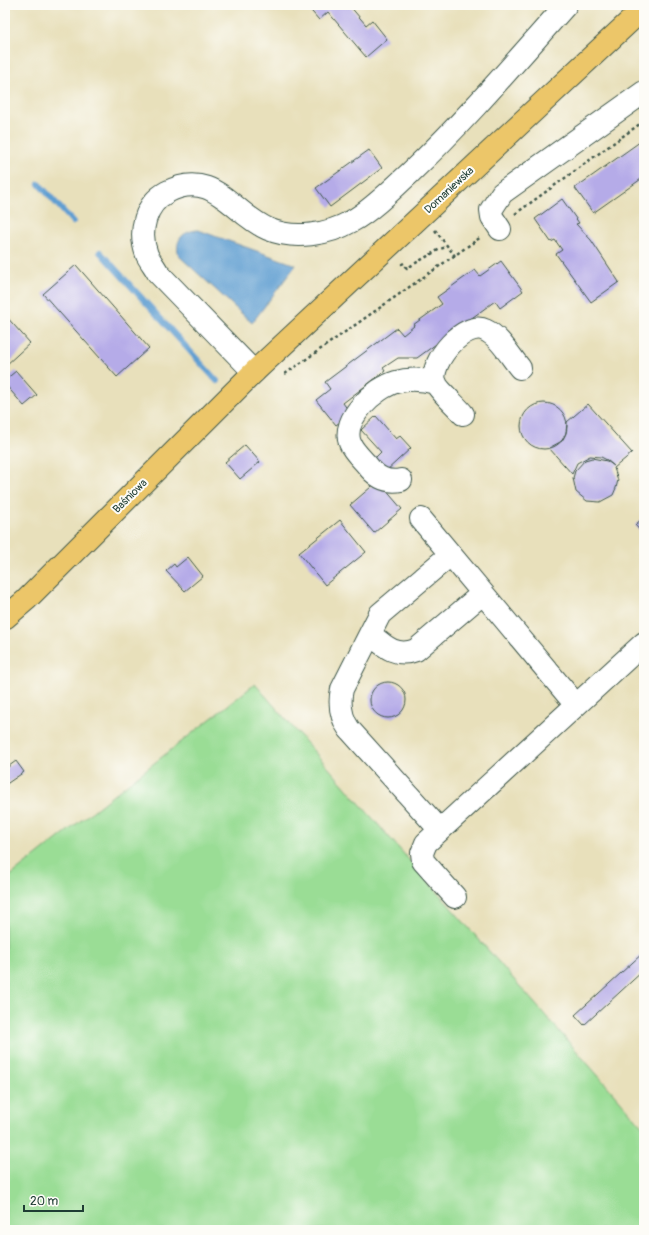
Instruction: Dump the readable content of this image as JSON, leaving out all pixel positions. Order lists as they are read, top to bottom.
{
  "streets": {
    "main road": ["Domaniewska", "Baśniowa"]
  },
  "crossings": [
    ["Domaniewska", "Baśniowa"]
  ],
  "scale_bar": "20 m"
}
